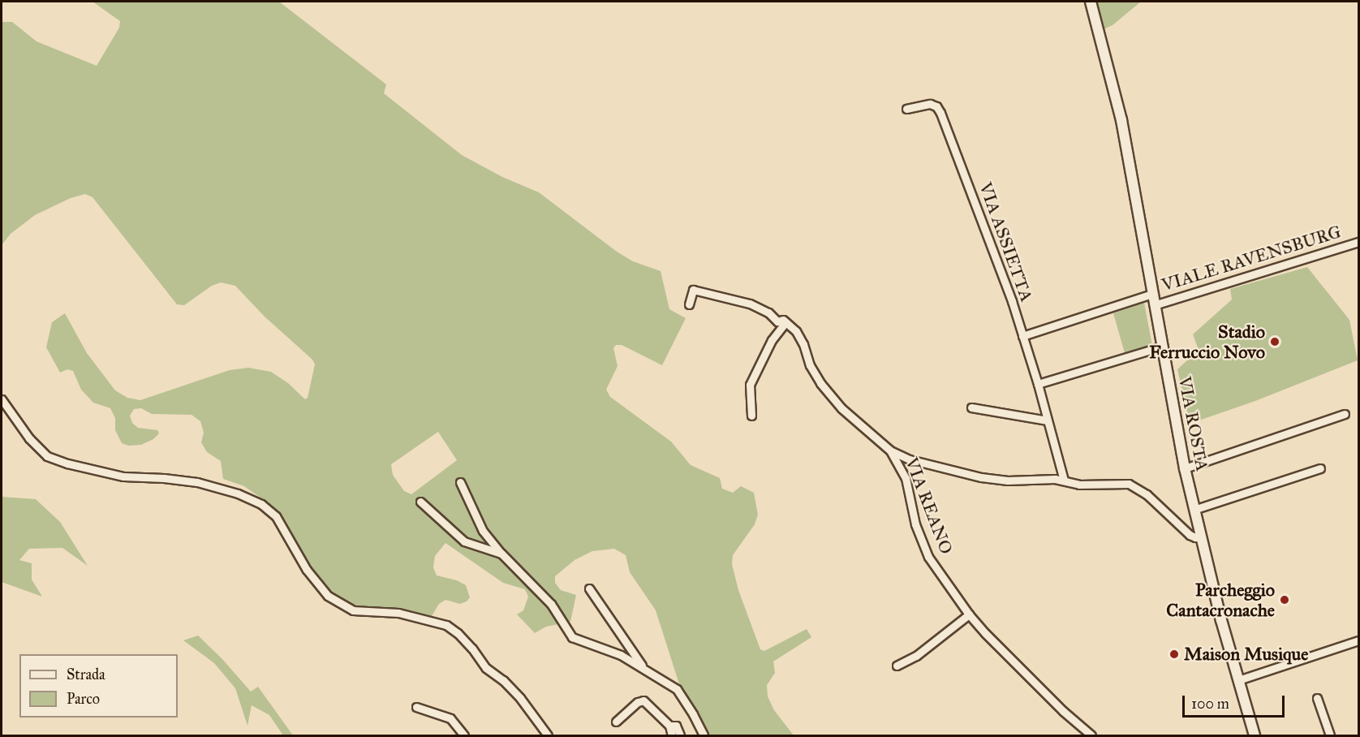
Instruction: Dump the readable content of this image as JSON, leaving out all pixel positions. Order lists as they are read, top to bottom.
{
  "streets": {
    "street": [
      "VIA ASSIETTA",
      "VIALE RAVENSBURG",
      "VIA ROSTA",
      "VIA REANO"
    ]
  },
  "crossings": [
    ["VIALE RAVENSBURG", "VIA ROSTA"]
  ],
  "places": ["Stadio Ferruccio Novo", "Parcheggio Cantacronache", "Maison Musique"],
  "legend": ["Strada", "Parco"],
  "scale_bar": "100 m"
}
